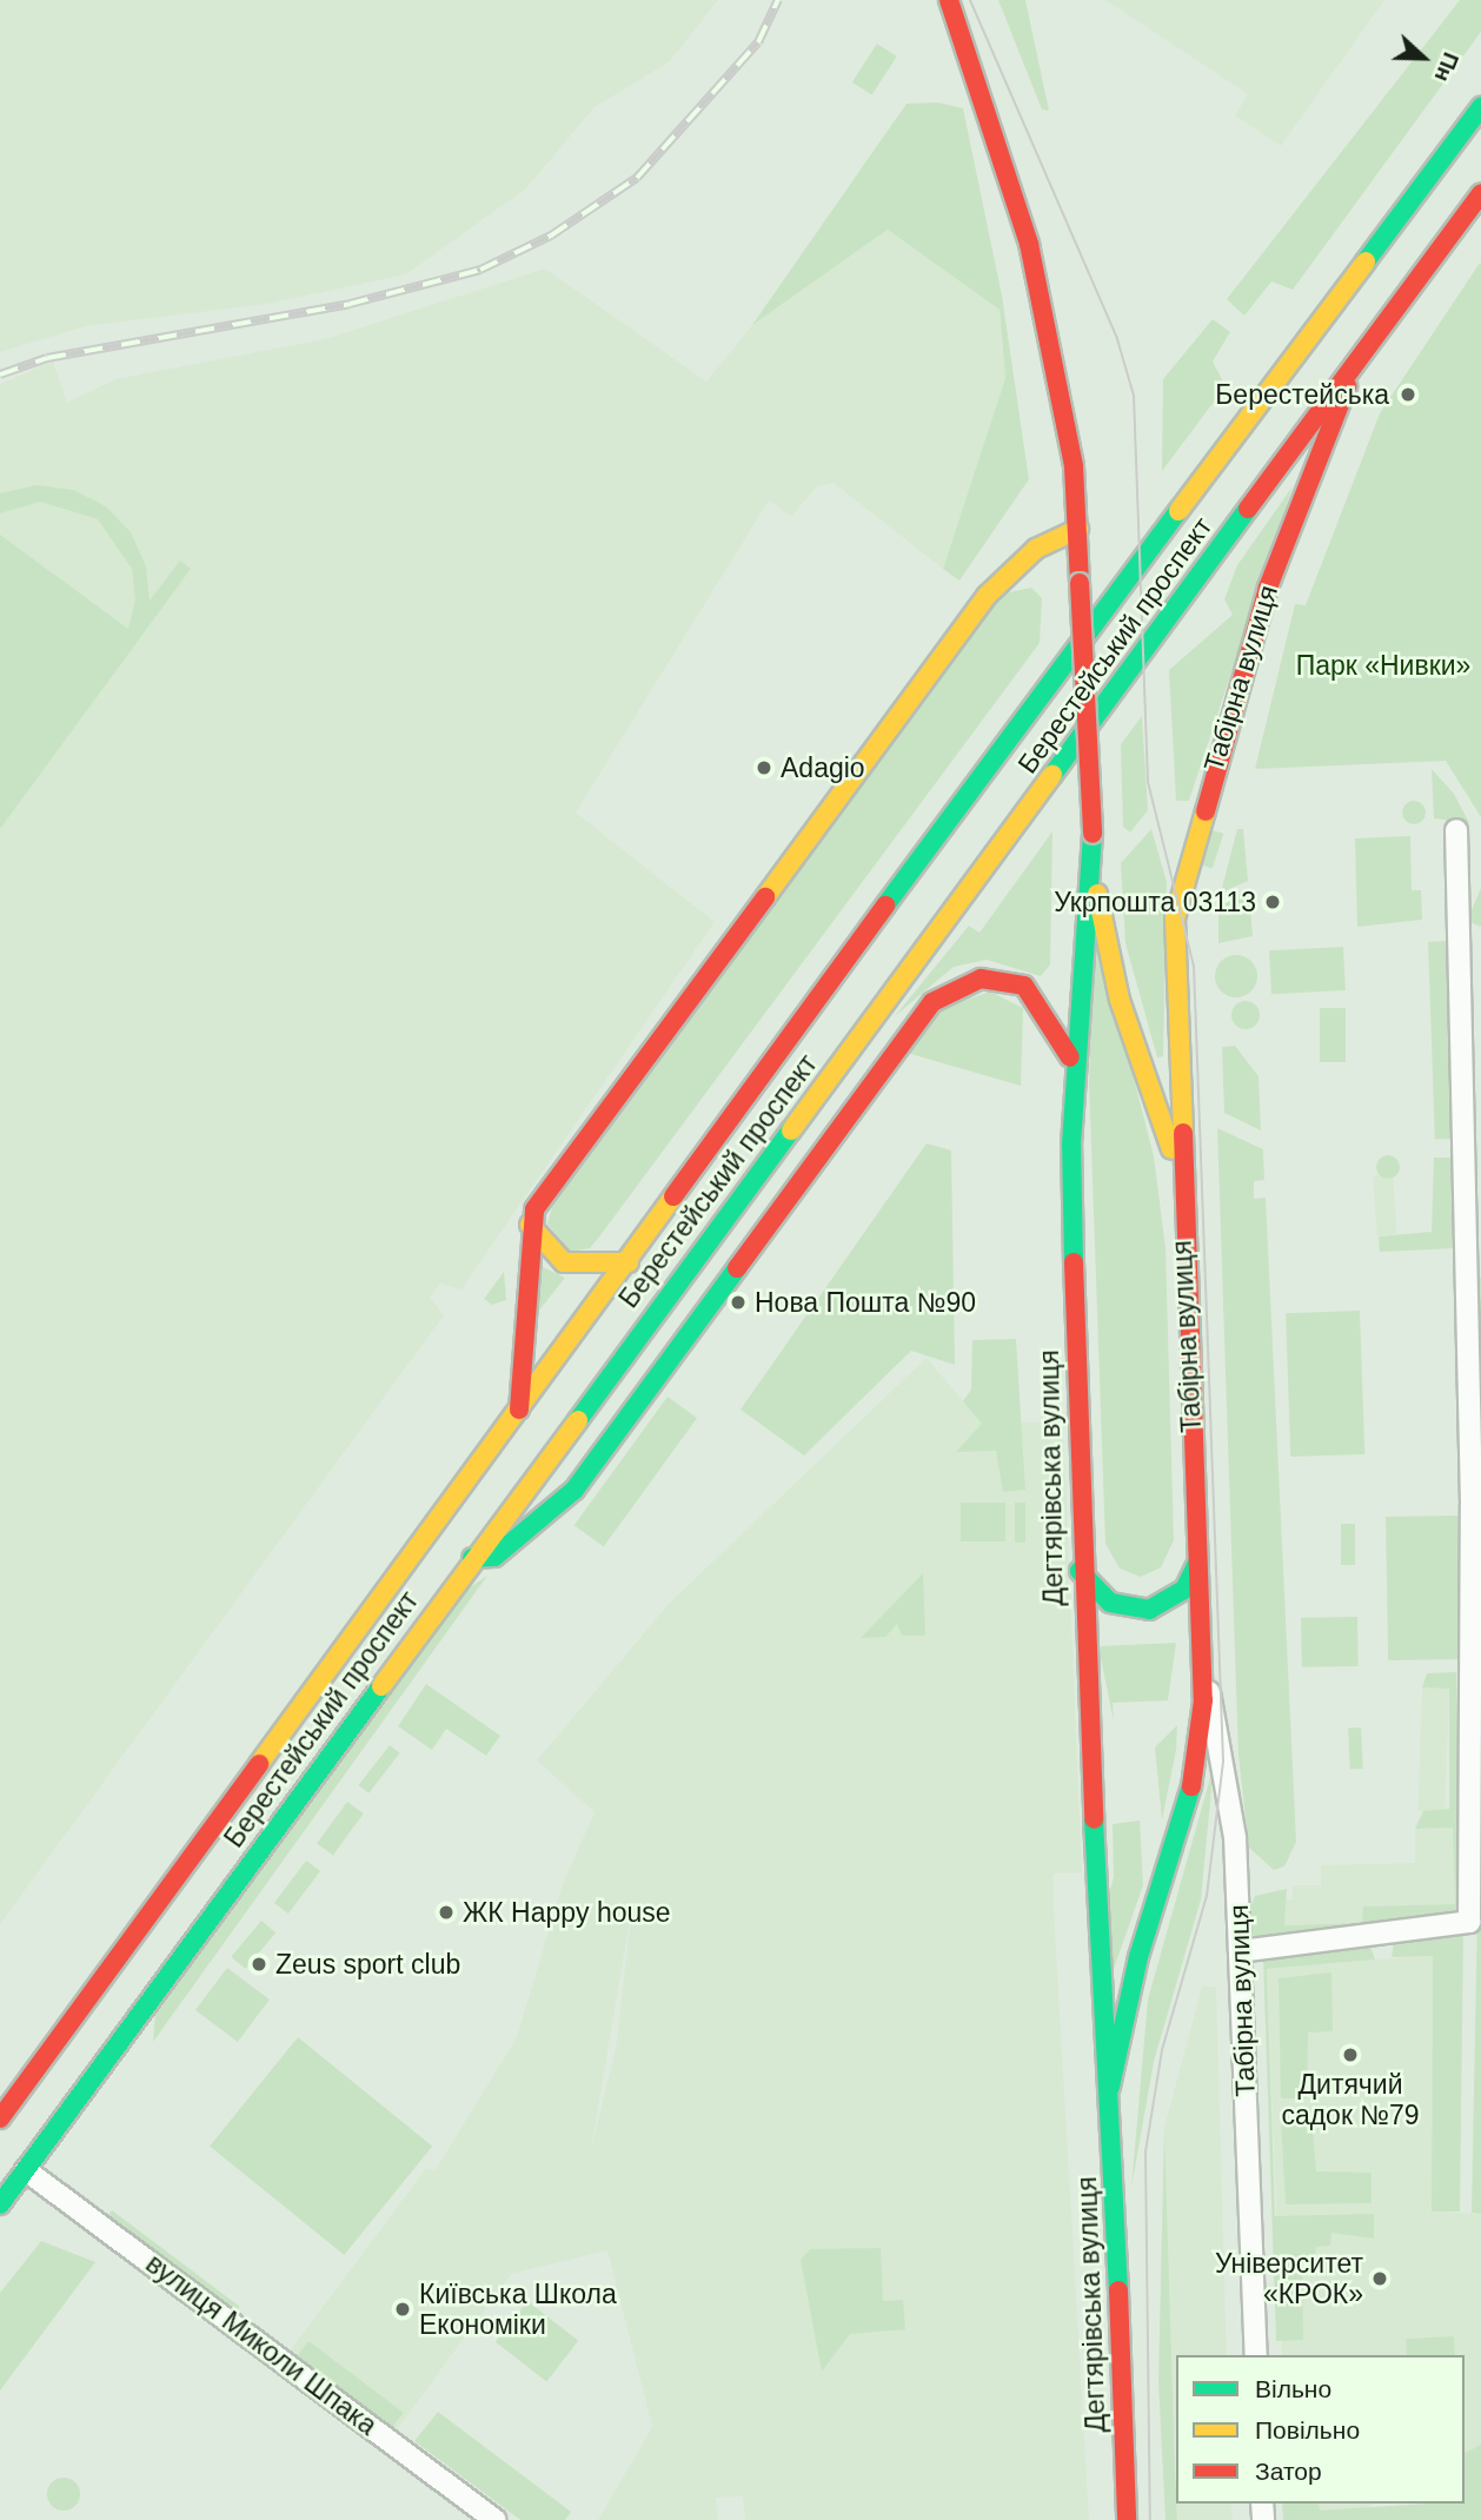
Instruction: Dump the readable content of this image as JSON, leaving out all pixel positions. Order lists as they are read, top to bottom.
{
  "streets": {
    "main road": ["Берестейський проспект", "Табірна вулиця", "Дегтярівська вулиця"],
    "street": ["вулиця Миколи Шпака"]
  },
  "crossings": [
    ["Берестейський проспект", "Табірна вулиця"],
    ["Берестейський проспект", "вулиця Миколи Шпака"],
    ["Табірна вулиця", "Дегтярівська вулиця"]
  ],
  "parks": ["Парк «Нивки»"],
  "places": [
    "Берестейська",
    "Adagio",
    "Укрпошта 03113",
    "Нова Пошта №90",
    "ЖК Happy house",
    "Zeus sport club",
    "Дитячий садок №79",
    "Університет «КРОК»",
    "Київська Школа Економіки"
  ],
  "legend": ["Вільно", "Повільно", "Затор"],
  "north": "right"
}
